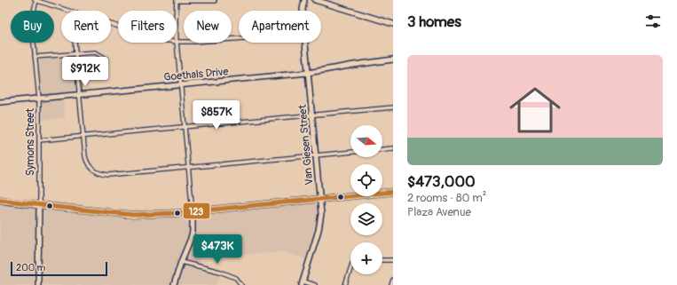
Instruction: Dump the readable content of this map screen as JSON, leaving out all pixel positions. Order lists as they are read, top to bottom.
{
  "streets": {
    "street": ["Goethals Drive", "Symons Street", "Van Giesen Street"]
  },
  "crossings": [
    ["Goethals Drive", "Symons Street"],
    ["Goethals Drive", "Van Giesen Street"]
  ],
  "lines": ["transit line 123"],
  "scale_bar": "200 m",
  "north": "right",
  "page": {
    "heading": "3 homes",
    "chip": [
      "Buy",
      "Rent",
      "Filters",
      "New",
      "Apartment"
    ],
    "list": [
      {
        "name": "$473,000",
        "note": "2 rooms · 80 m² · Plaza Avenue"
      }
    ],
    "price": ["$912K", "$857K", "$473K"],
    "map_buttons": "+",
    "scale": "200 m"
  }
}
